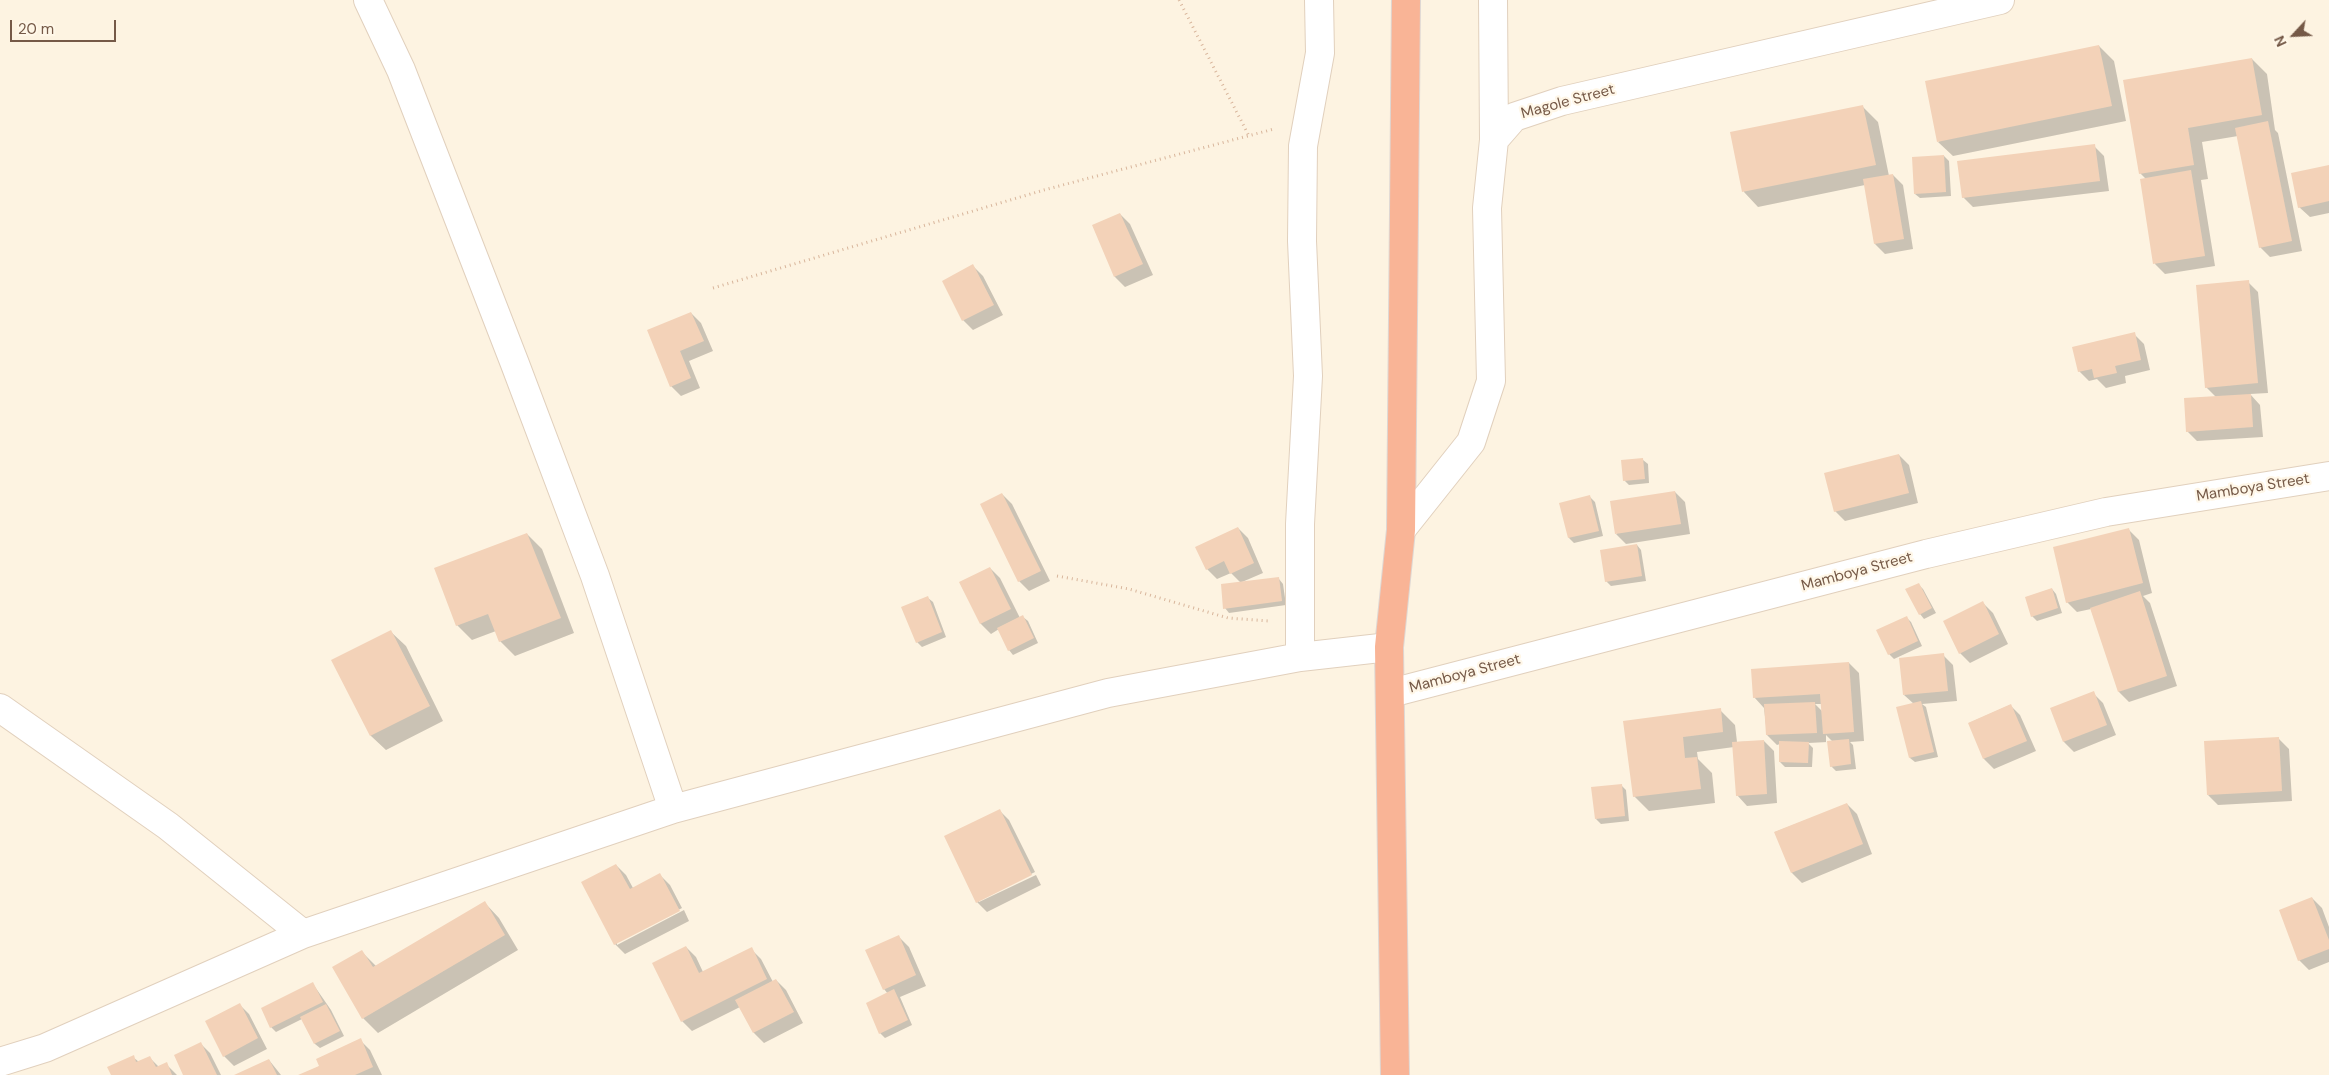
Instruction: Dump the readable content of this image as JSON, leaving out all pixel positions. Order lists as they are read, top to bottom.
{
  "streets": {
    "street": ["Magole Street", "Mamboya Street"]
  },
  "scale_bar": "20 m",
  "north": "bottom left"
}
